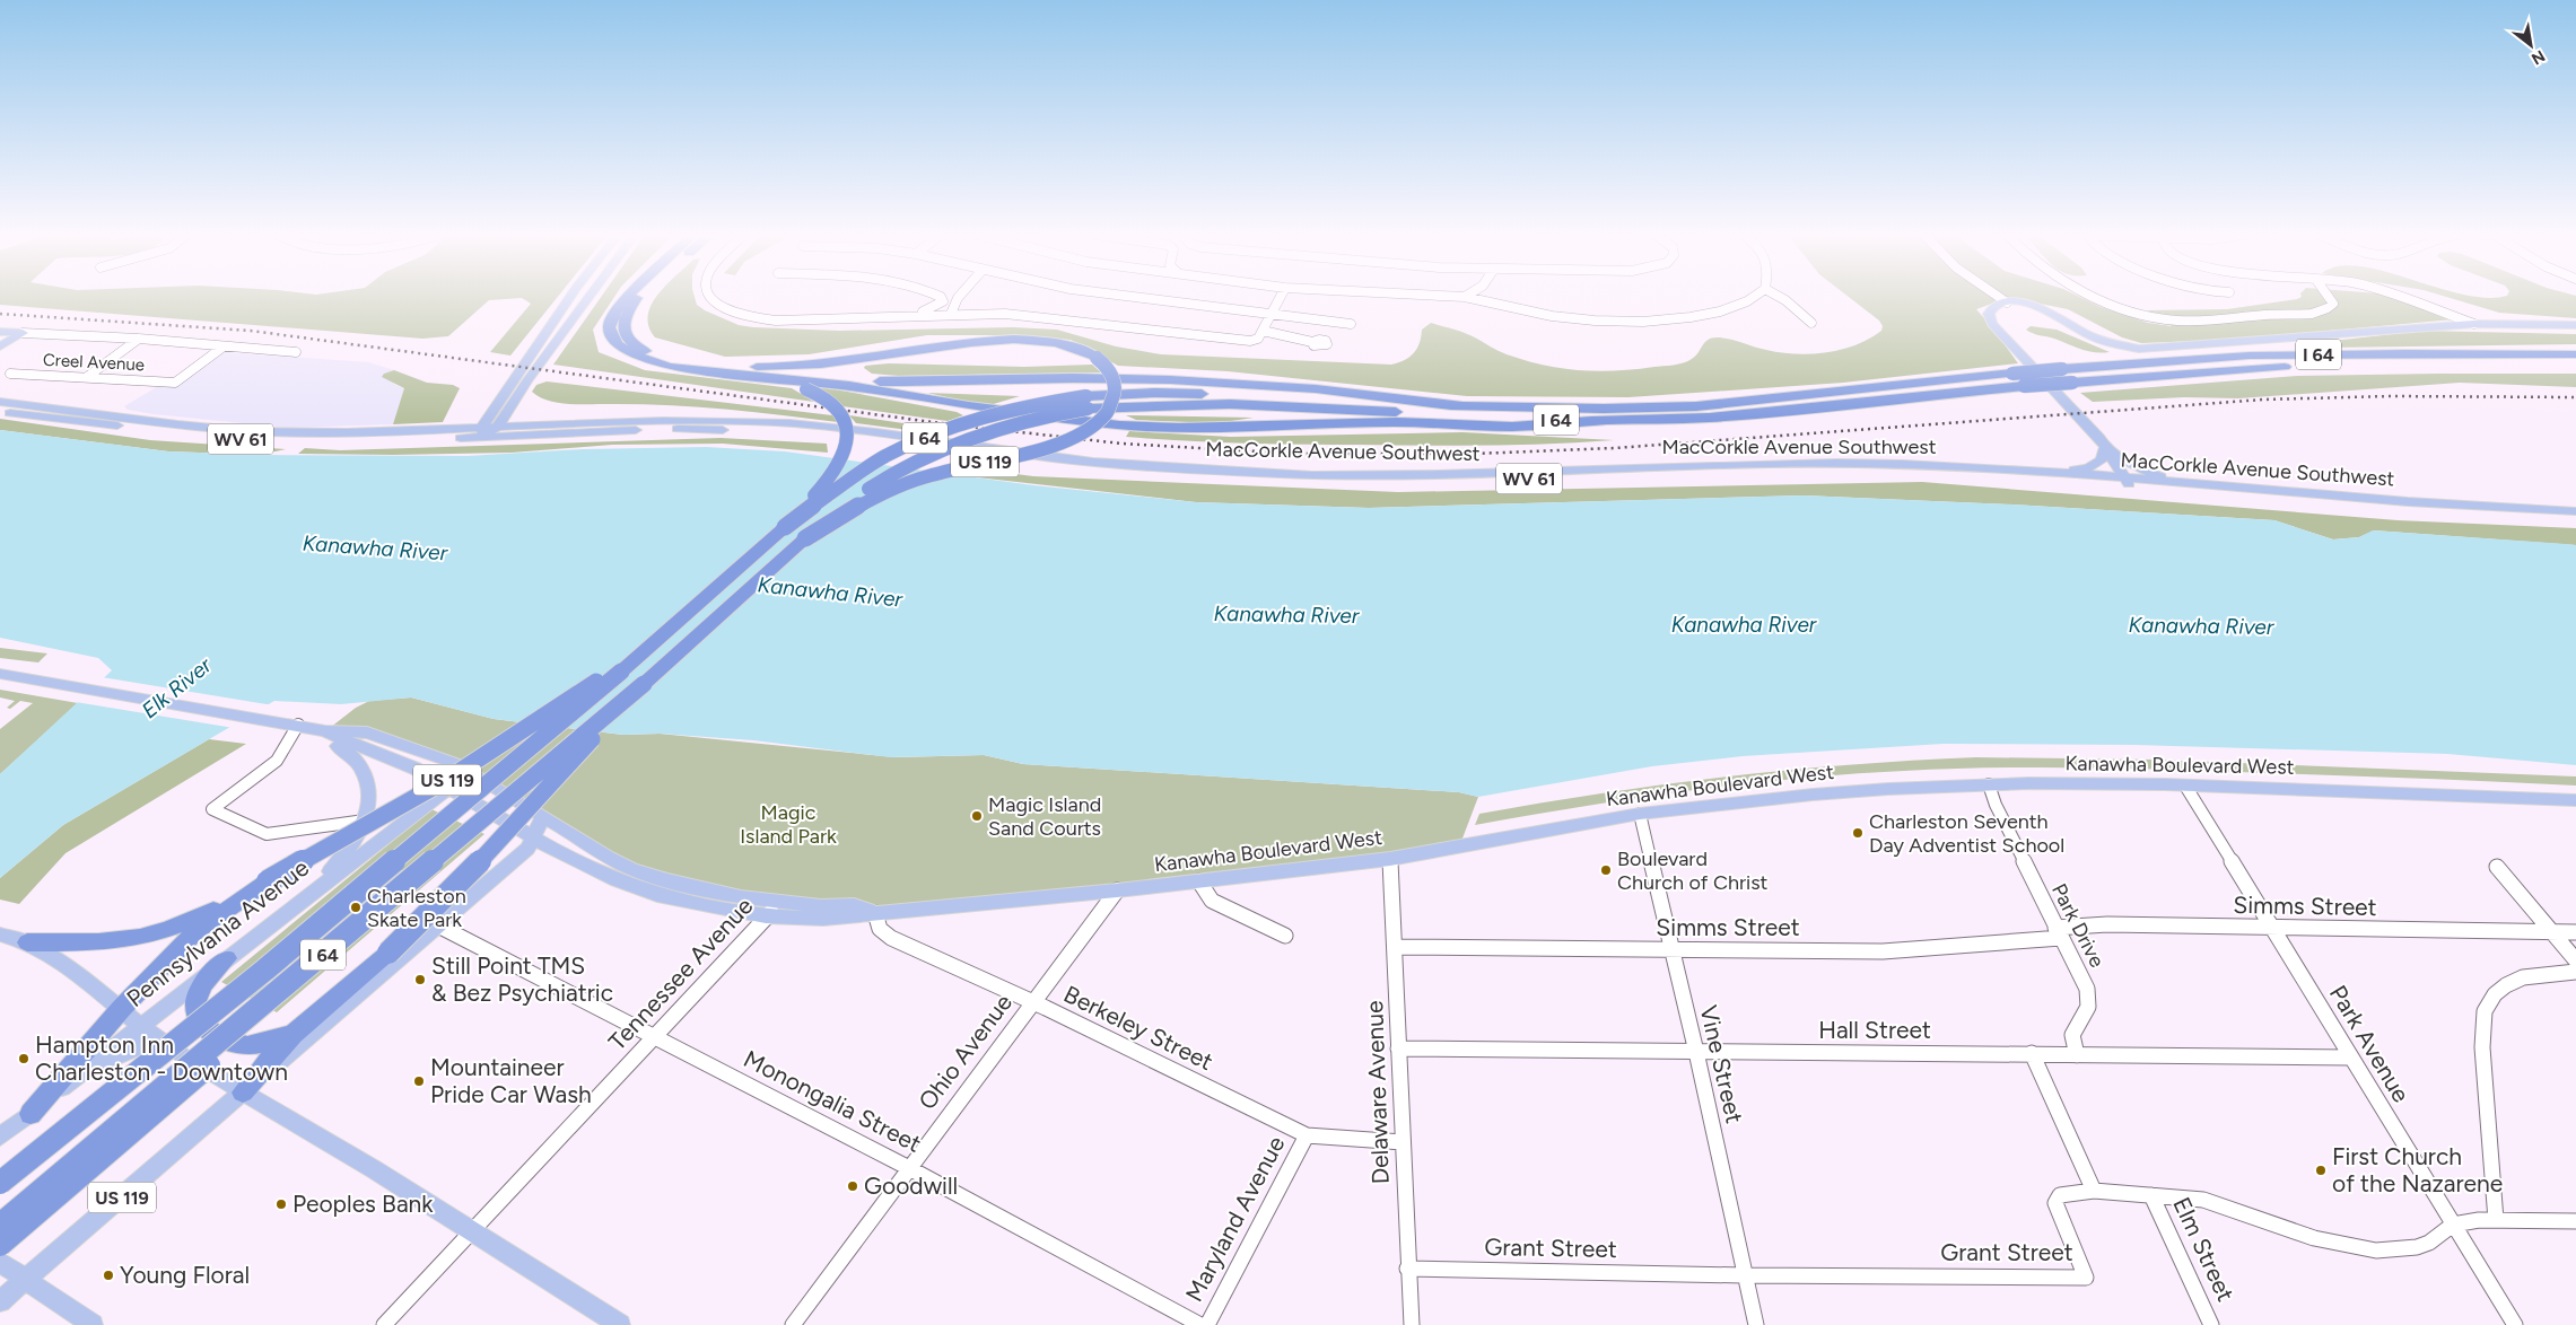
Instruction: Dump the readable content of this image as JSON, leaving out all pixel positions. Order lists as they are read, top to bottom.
{
  "streets": {
    "highway": ["I 64", "US 119"],
    "main road": [
      "WV 61",
      "MacCorkle Avenue Southwest",
      "Kanawha Boulevard West",
      "Pennsylvania Avenue"
    ],
    "street": [
      "Creel Avenue",
      "Simms Street",
      "Park Drive",
      "Tennessee Avenue",
      "Berkeley Street",
      "Hall Street",
      "Park Avenue",
      "Ohio Avenue",
      "Vine Street",
      "Delaware Avenue",
      "Monongalia Street",
      "Maryland Avenue",
      "Grant Street",
      "Elm Street"
    ]
  },
  "crossings": [
    ["I 64", "US 119"],
    ["WV 61", "MacCorkle Avenue Southwest"],
    ["US 119", "Pennsylvania Avenue"],
    ["Kanawha Boulevard West", "Park Drive"],
    ["Kanawha Boulevard West", "Pennsylvania Avenue"],
    ["Kanawha Boulevard West", "Tennessee Avenue"],
    ["Kanawha Boulevard West", "Berkeley Street"],
    ["Kanawha Boulevard West", "Park Avenue"],
    ["Kanawha Boulevard West", "Ohio Avenue"],
    ["Kanawha Boulevard West", "Vine Street"],
    ["Kanawha Boulevard West", "Delaware Avenue"],
    ["Simms Street", "Park Drive"],
    ["Simms Street", "Park Avenue"],
    ["Simms Street", "Vine Street"],
    ["Simms Street", "Delaware Avenue"],
    ["Park Drive", "Hall Street"],
    ["Tennessee Avenue", "Monongalia Street"],
    ["Berkeley Street", "Ohio Avenue"],
    ["Berkeley Street", "Delaware Avenue"],
    ["Berkeley Street", "Maryland Avenue"],
    ["Hall Street", "Park Avenue"],
    ["Hall Street", "Vine Street"],
    ["Hall Street", "Delaware Avenue"],
    ["Park Avenue", "Grant Street"],
    ["Ohio Avenue", "Monongalia Street"],
    ["Vine Street", "Grant Street"],
    ["Delaware Avenue", "Grant Street"],
    ["Grant Street", "Elm Street"]
  ],
  "water": ["Kanawha River", "Elk River"],
  "parks": ["Magic Island Park"],
  "places": [
    "Magic Island Sand Courts",
    "Charleston Seventh Day Adventist School",
    "Boulevard Church of Christ",
    "Charleston Skate Park",
    "Still Point TMS & Bez Psychiatric",
    "Hampton Inn Charleston - Downtown",
    "Mountaineer Pride Car Wash",
    "First Church of the Nazarene",
    "Goodwill",
    "Peoples Bank",
    "Young Floral"
  ],
  "north": "bottom right"
}
